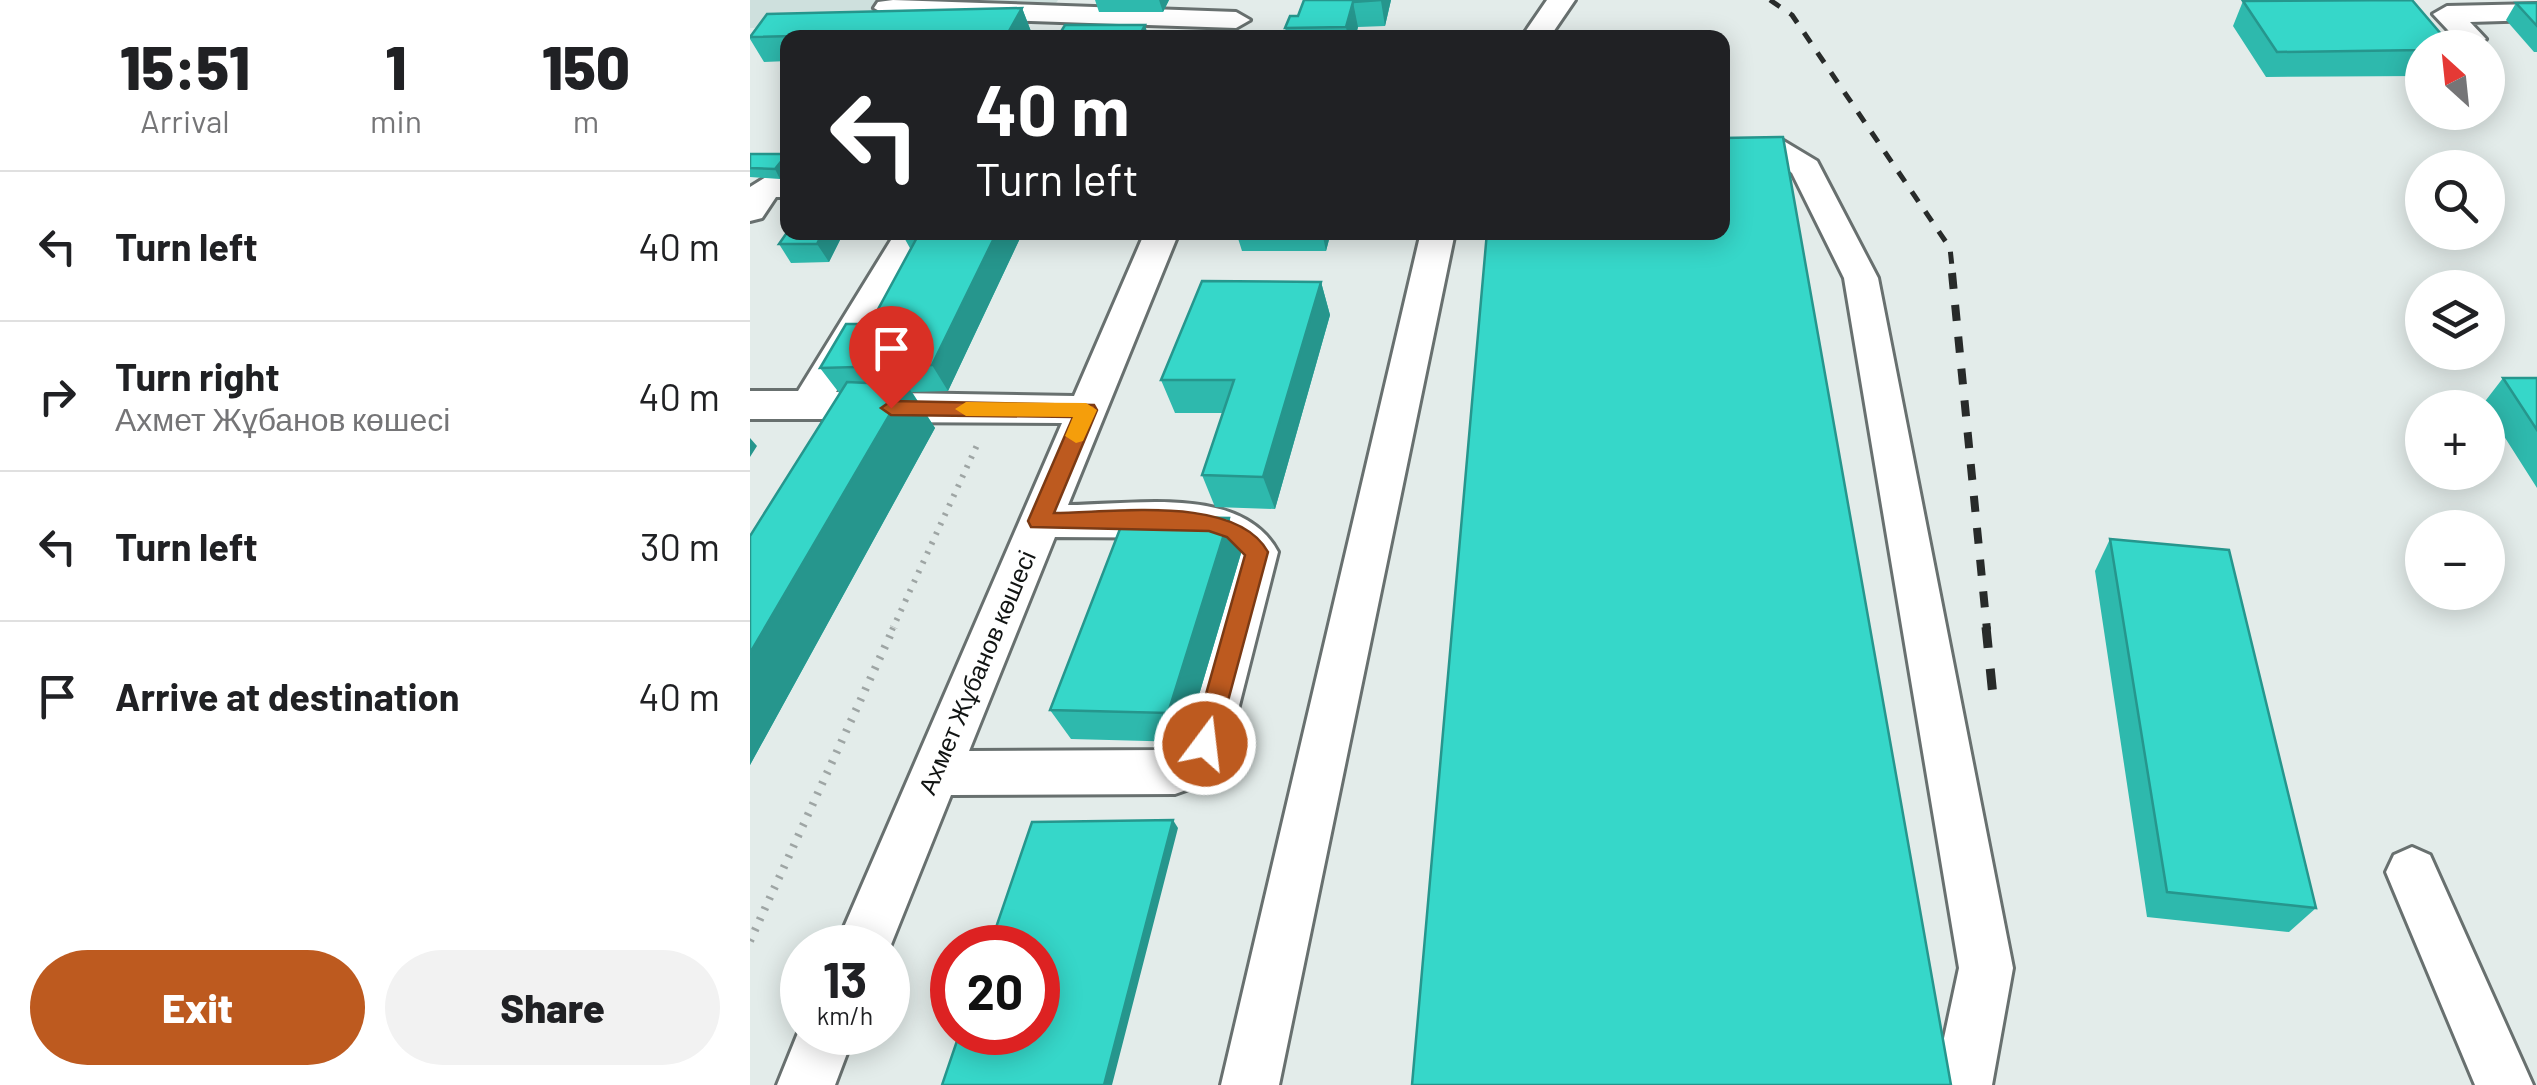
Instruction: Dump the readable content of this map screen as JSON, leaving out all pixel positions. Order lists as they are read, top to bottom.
{
  "streets": {
    "street": ["Ахмет Жұбанов көшесі"]
  },
  "north": "top left",
  "page": {
    "eta": [
      "15:51",
      "Arrival",
      "1",
      "min",
      "150",
      "m"
    ],
    "map_buttons": ["+", "−"],
    "turn": ["40 m", "Turn left"],
    "list": [
      {
        "name": "Turn left",
        "value": "40 m"
      },
      {
        "name": "Turn right",
        "note": "Ахмет Жұбанов көшесі",
        "value": "40 m"
      },
      {
        "name": "Turn left",
        "value": "30 m"
      },
      {
        "name": "Arrive at destination",
        "value": "40 m"
      }
    ],
    "speed": "13 km/h",
    "limit": "20",
    "buttons": ["Exit", "Share"]
  }
}
